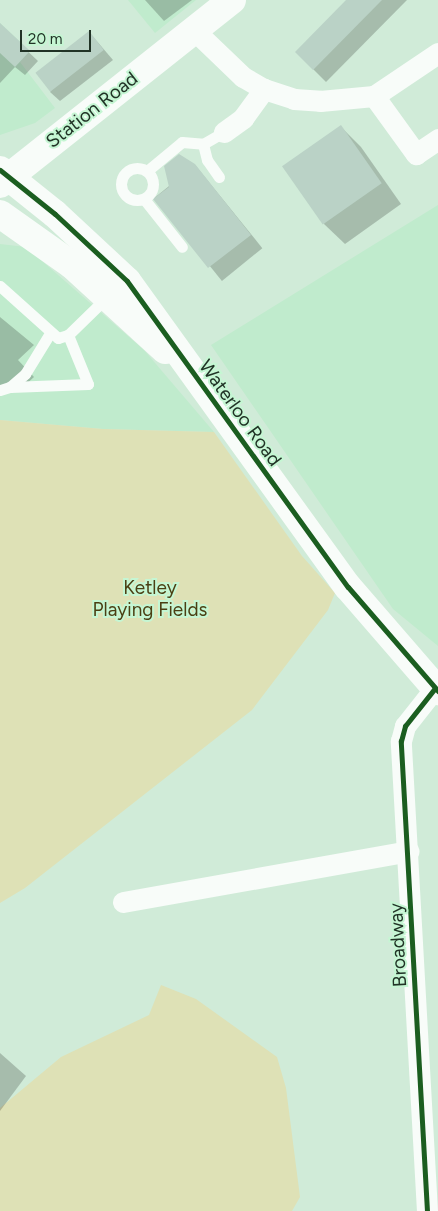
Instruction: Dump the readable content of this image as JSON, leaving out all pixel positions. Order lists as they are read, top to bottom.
{
  "streets": {
    "street": ["Station Road", "Waterloo Road", "Broadway"]
  },
  "crossings": [
    ["Station Road", "Waterloo Road"],
    ["Waterloo Road", "Broadway"]
  ],
  "parks": ["Ketley Playing Fields"],
  "scale_bar": "20 m"
}
